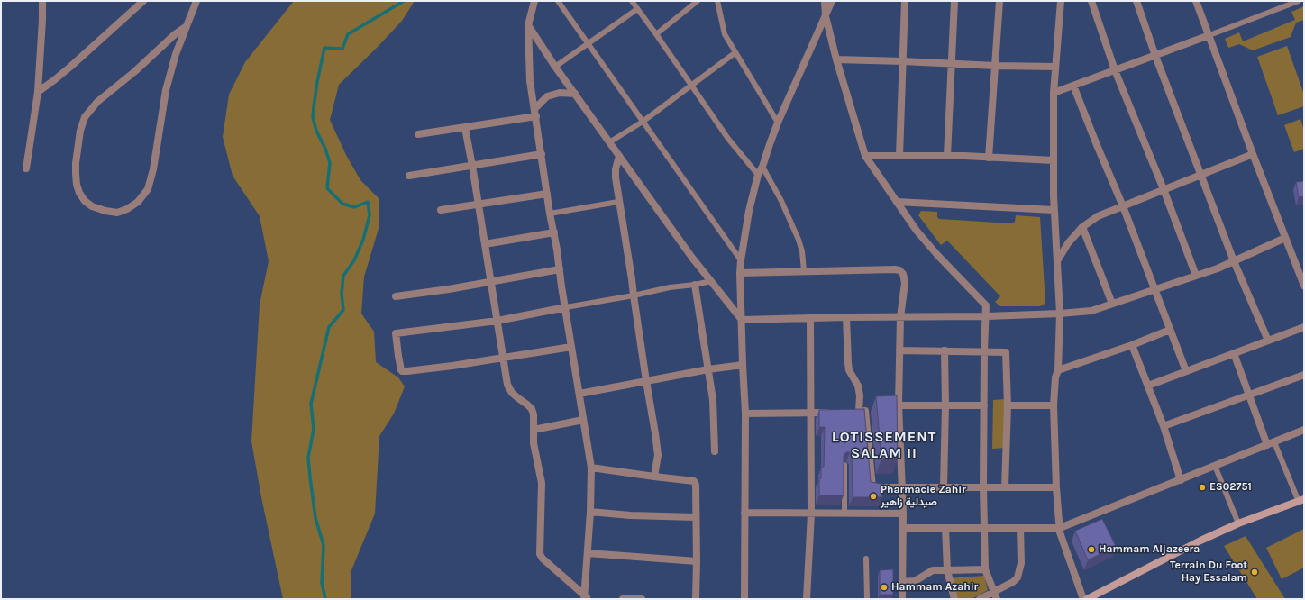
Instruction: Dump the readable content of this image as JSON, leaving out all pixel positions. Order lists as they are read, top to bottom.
{
  "districts": ["LOTISSEMENT SALAM II"],
  "places": [
    "ES02751",
    "Pharmacie Zahir صيدلية زاهير",
    "Hammam Aljazeera",
    "Terrain Du Foot Hay Essalam",
    "Hammam Azahir"
  ]
}
